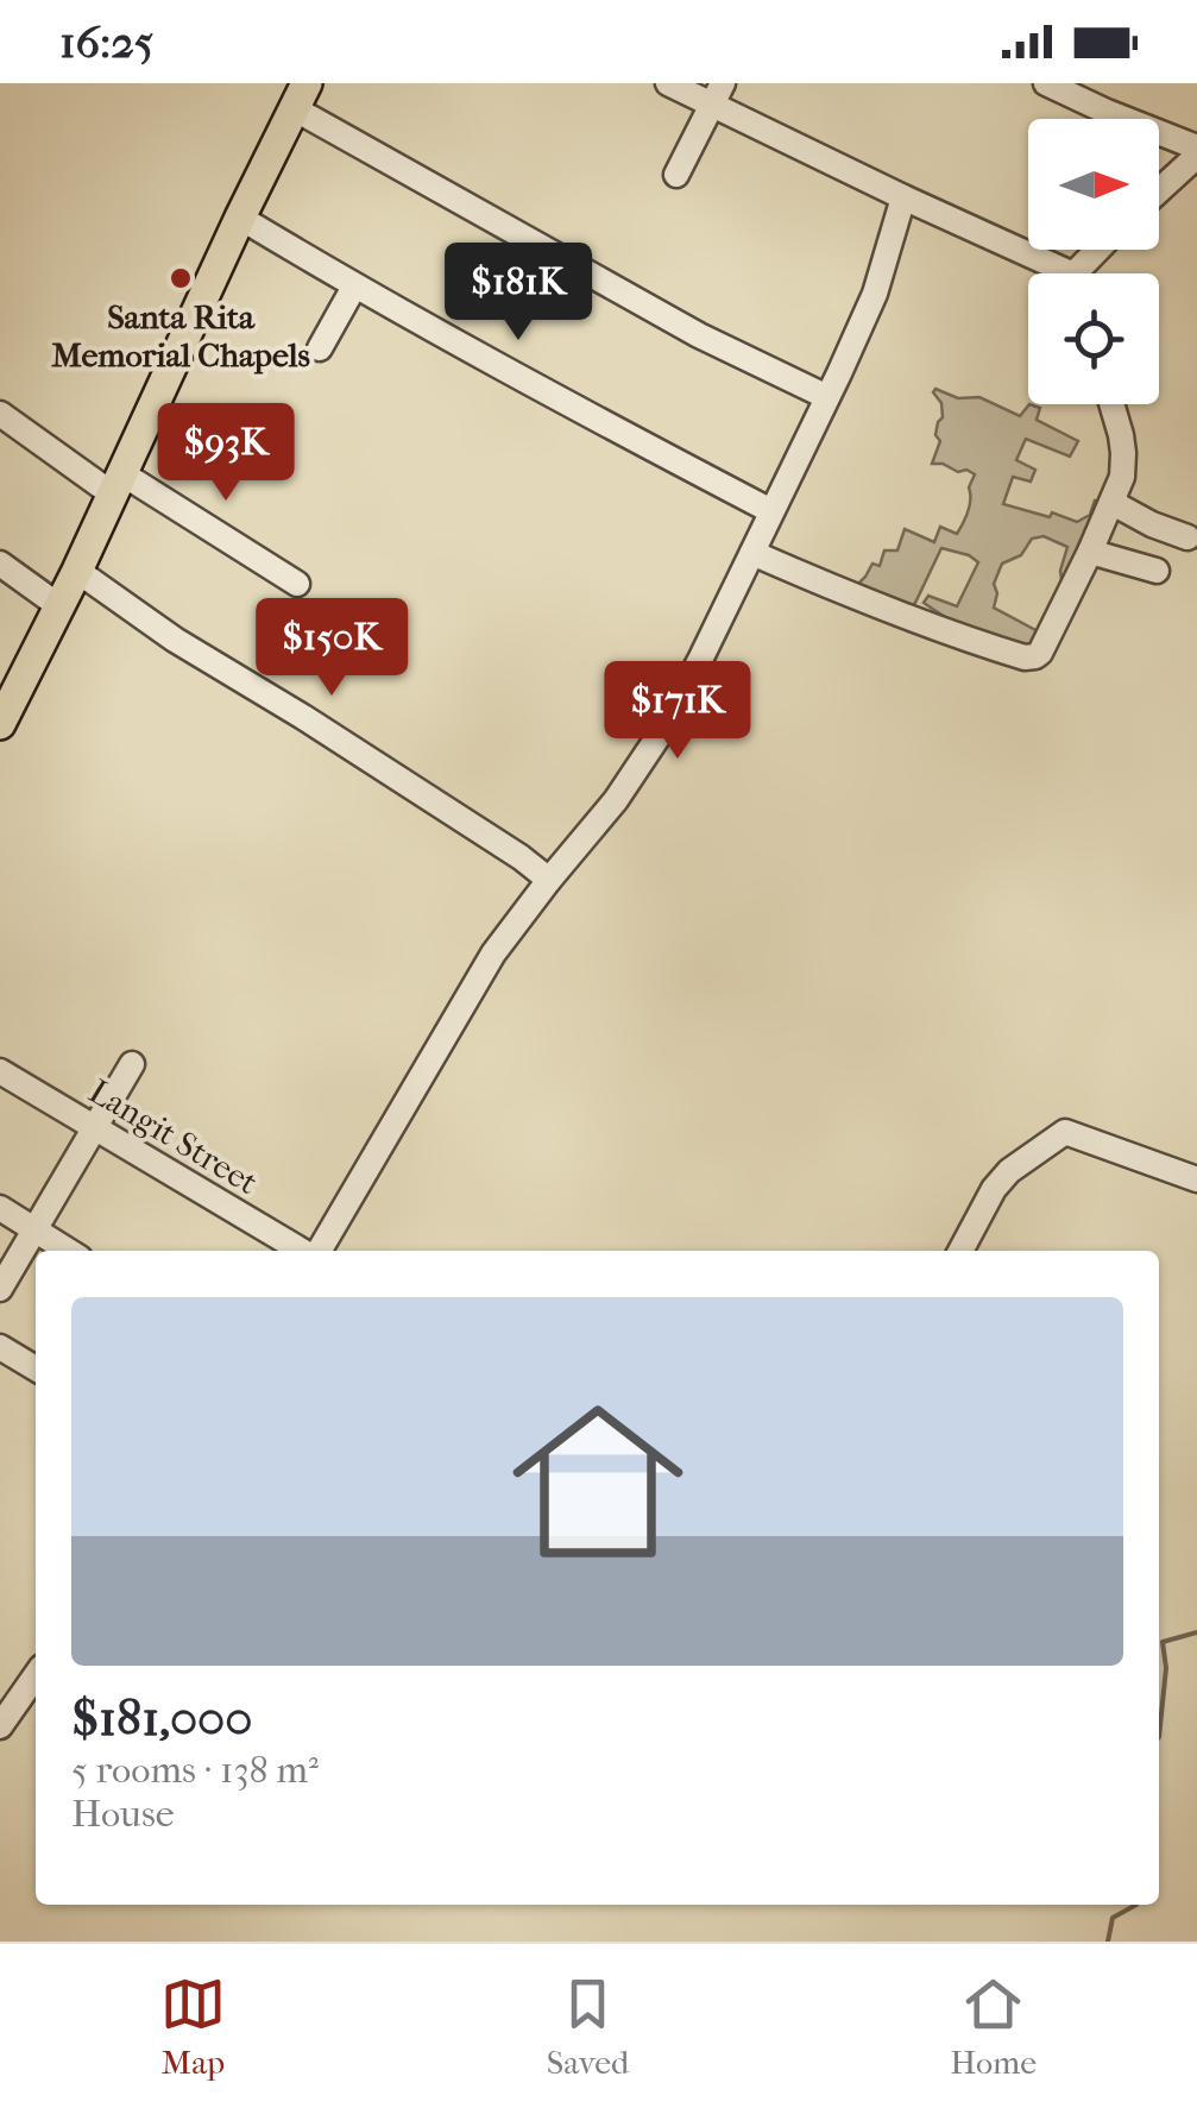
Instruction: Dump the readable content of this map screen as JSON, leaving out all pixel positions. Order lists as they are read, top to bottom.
{
  "streets": {
    "street": ["Langit Street"]
  },
  "places": ["Santa Rita Memorial Chapels"],
  "north": "right",
  "page": {
    "status": "16:25",
    "price": [
      "$181K",
      "$93K",
      "$150K",
      "$171K"
    ],
    "list": [
      {
        "name": "$181,000",
        "note": "5 rooms · 138 m² · House"
      }
    ],
    "tabs": ["Map", "Saved", "Home"]
  }
}
